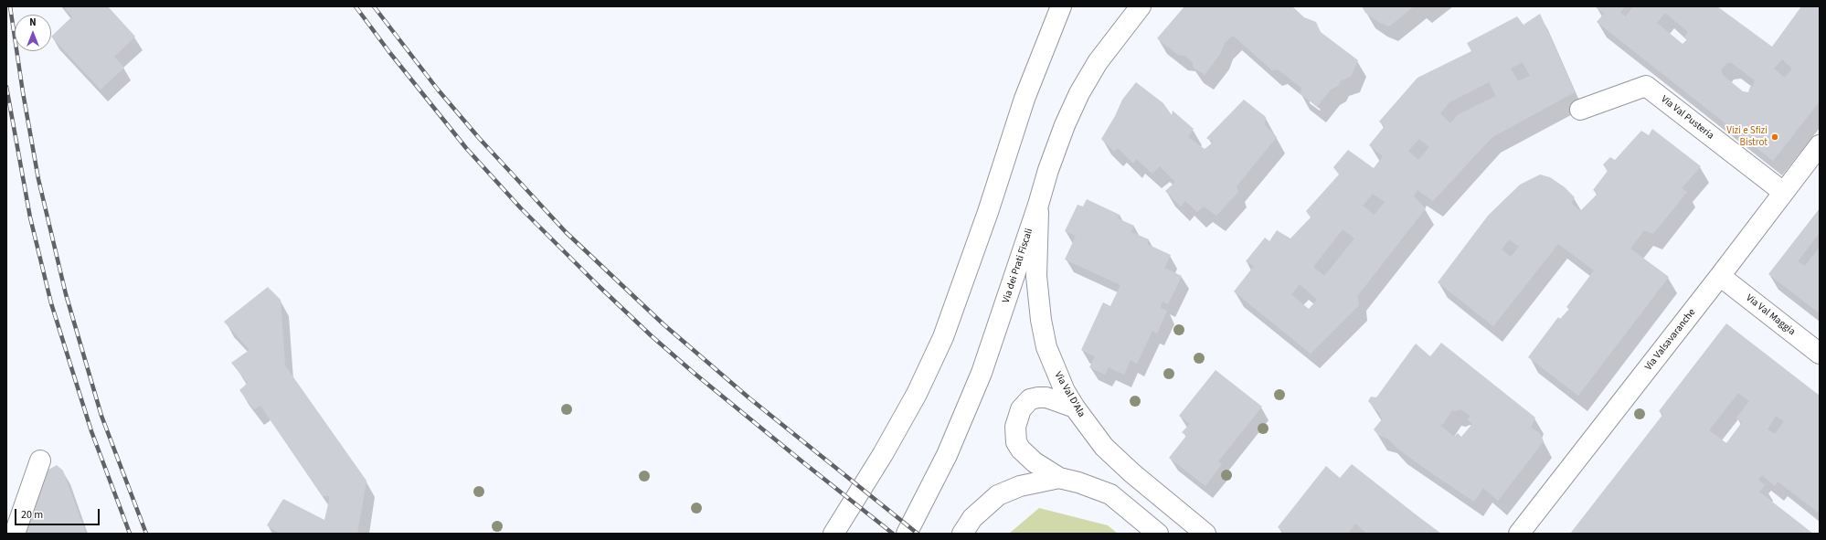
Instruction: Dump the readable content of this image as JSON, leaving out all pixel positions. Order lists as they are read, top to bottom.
{
  "streets": {
    "street": [
      "Via Val Pusteria",
      "Via dei Prati Fiscali",
      "Via Val Maggia",
      "Via Valsavaranche",
      "Via Val D'Ala"
    ]
  },
  "crossings": [
    ["Via Val Pusteria", "Via Valsavaranche"],
    ["Via dei Prati Fiscali", "Via Val D'Ala"],
    ["Via Val Maggia", "Via Valsavaranche"]
  ],
  "places": ["Vizi e Sfizi Bistrot"],
  "scale_bar": "20 m",
  "north": "top"
}
